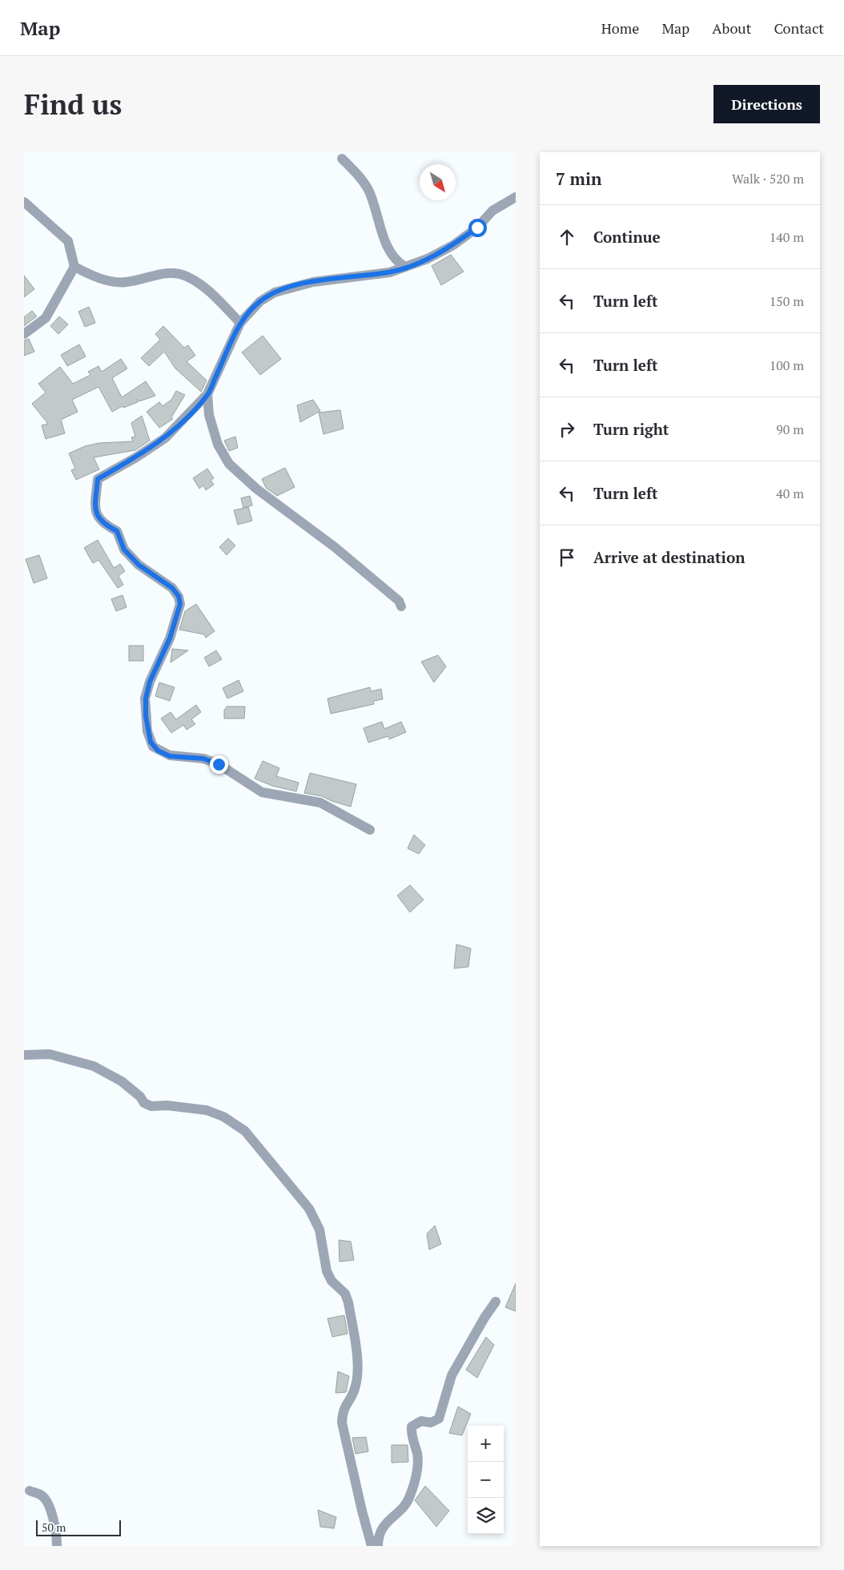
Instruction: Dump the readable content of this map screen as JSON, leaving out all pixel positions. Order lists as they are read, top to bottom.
{
  "scale_bar": "50 m",
  "north": "bottom right",
  "page": {
    "header": "Map",
    "nav": [
      "Home",
      "Map",
      "About",
      "Contact"
    ],
    "buttons": "Directions",
    "title": "Find us",
    "heading": ["7 min", "Walk · 520 m"],
    "list": [
      ["Continue", "140 m"],
      ["Turn left", "150 m"],
      ["Turn left", "100 m"],
      ["Turn right", "90 m"],
      ["Turn left", "40 m"],
      "Arrive at destination"
    ],
    "map_buttons": ["+", "−"],
    "scale": "50 m"
  }
}
